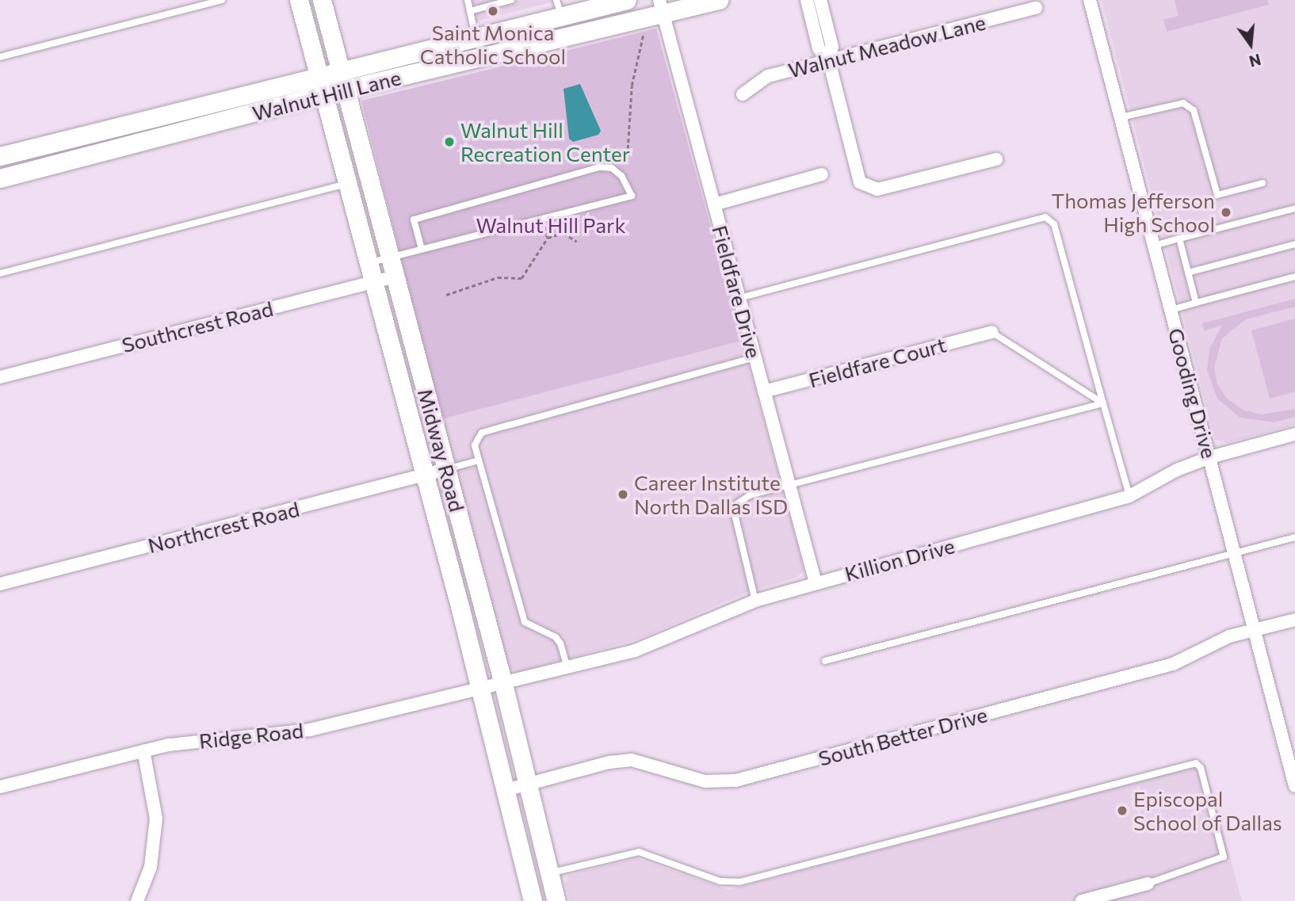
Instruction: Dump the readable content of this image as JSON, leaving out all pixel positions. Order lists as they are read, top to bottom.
{
  "streets": {
    "main road": ["Walnut Hill Lane", "Midway Road"],
    "street": [
      "Walnut Meadow Lane",
      "Fieldfare Drive",
      "Southcrest Road",
      "Fieldfare Court",
      "Gooding Drive",
      "Northcrest Road",
      "Killion Drive",
      "Ridge Road",
      "South Better Drive"
    ]
  },
  "crossings": [
    ["Walnut Hill Lane", "Fieldfare Drive"],
    ["Walnut Hill Lane", "Midway Road"],
    ["Fieldfare Drive", "Fieldfare Court"],
    ["Fieldfare Drive", "Killion Drive"],
    ["Southcrest Road", "Midway Road"],
    ["Gooding Drive", "Killion Drive"],
    ["Gooding Drive", "South Better Drive"],
    ["Midway Road", "Northcrest Road"],
    ["Midway Road", "Killion Drive"],
    ["Midway Road", "Ridge Road"],
    ["Midway Road", "South Better Drive"],
    ["Killion Drive", "Ridge Road"]
  ],
  "parks": ["Walnut Hill Park"],
  "places": [
    "Saint Monica Catholic School",
    "Walnut Hill Recreation Center",
    "Thomas Jefferson High School",
    "Career Institute North Dallas ISD",
    "Episcopal School of Dallas"
  ],
  "north": "bottom"
}
